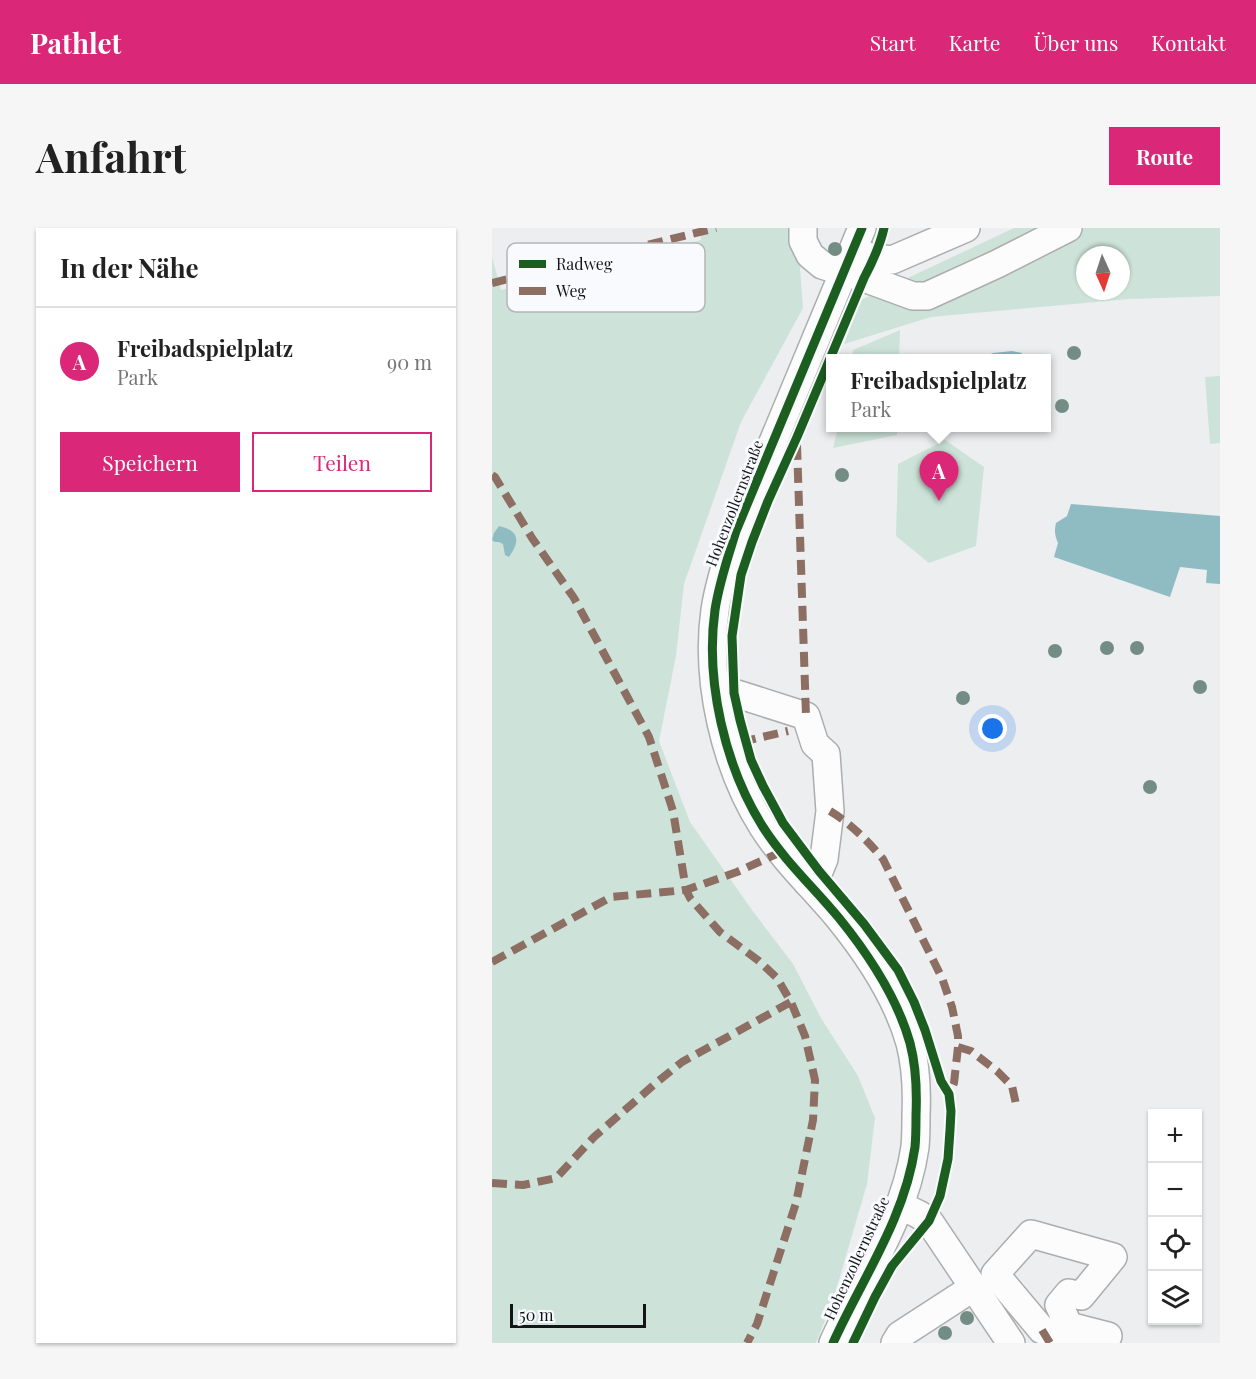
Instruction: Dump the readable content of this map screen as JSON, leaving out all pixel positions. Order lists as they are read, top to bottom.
{
  "streets": {
    "street": ["Hohenzollernstraße"]
  },
  "legend": ["Radweg", "Weg"],
  "scale_bar": "50 m",
  "north": "bottom",
  "page": {
    "header": "Pathlet",
    "nav": [
      "Start",
      "Karte",
      "Über uns",
      "Kontakt"
    ],
    "buttons": [
      "Route",
      ["Speichern", "Teilen"]
    ],
    "title": "Anfahrt",
    "heading": "In der Nähe",
    "list": [
      {
        "mark": "A",
        "name": "Freibadspielplatz",
        "note": "Park",
        "value": "90 m"
      }
    ],
    "popup": ["Freibadspielplatz", "Park"],
    "pins": "A",
    "map_buttons": ["+", "−"],
    "scale": "50 m"
  }
}
